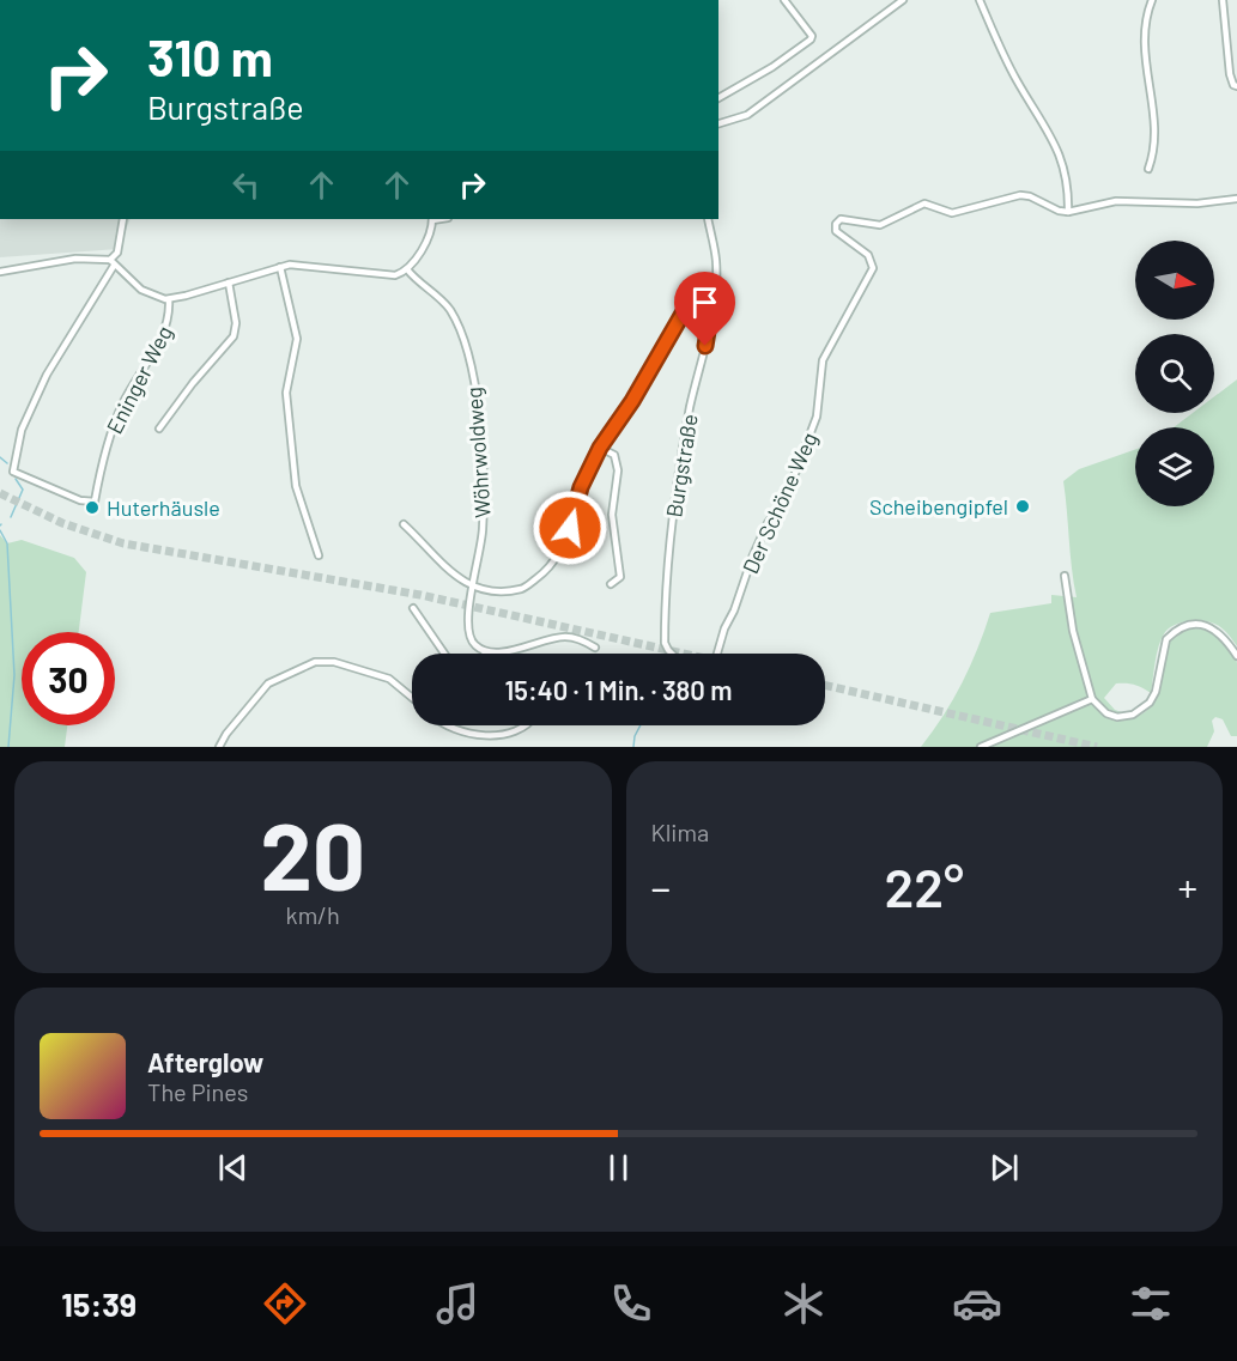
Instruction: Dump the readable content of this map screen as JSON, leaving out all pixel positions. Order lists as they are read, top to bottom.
{
  "streets": {
    "street": [
      "Eninger Weg",
      "Wöhrwoldweg",
      "Burgstraße",
      "Der Schöne Weg"
    ]
  },
  "crossings": [
    ["Eninger Weg", "Wöhrwoldweg"]
  ],
  "places": ["Scheibengipfel", "Huterhäusle"],
  "north": "right",
  "page": {
    "turn": ["310 m", "Burgstraße"],
    "limit": "30",
    "trip": "15:40 · 1 Min. · 380 m",
    "tile": [
      ["20", "km/h"],
      "Klima"
    ],
    "heat": ["−", "22°", "+"],
    "song": ["Afterglow", "The Pines"],
    "tabs": "15:39"
  }
}
